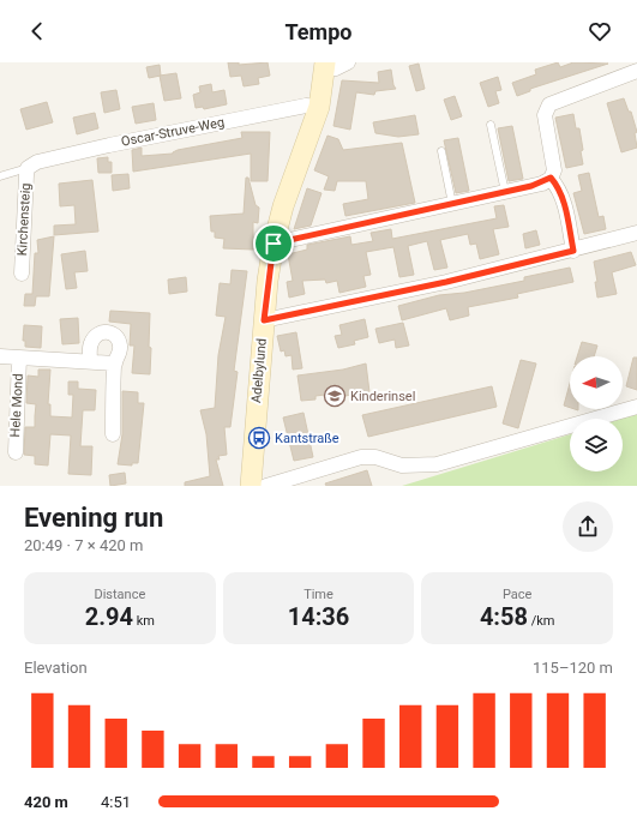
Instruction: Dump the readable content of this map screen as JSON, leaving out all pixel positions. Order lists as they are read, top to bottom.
{
  "streets": {
    "street": [
      "Oscar-Struve-Weg",
      "Kirchensteig",
      "Adelbylund",
      "Hele Mond"
    ]
  },
  "crossings": [
    ["Oscar-Struve-Weg", "Kirchensteig"],
    ["Oscar-Struve-Weg", "Adelbylund"]
  ],
  "places": {
    "school or university": ["Kinderinsel"],
    "bus stop": ["Kantstraße"]
  },
  "north": "left",
  "page": {
    "header": "Tempo",
    "heading": ["Evening run", "20:49 · 7 × 420 m"],
    "stats": [
      ["Distance", "2.94 km"],
      ["Time", "14:36"],
      ["Pace", "4:58 /km"]
    ],
    "chart": ["Elevation", "115–120 m"],
    "list": [
      {
        "name": "420 m",
        "note": "4:51"
      }
    ]
  }
}
